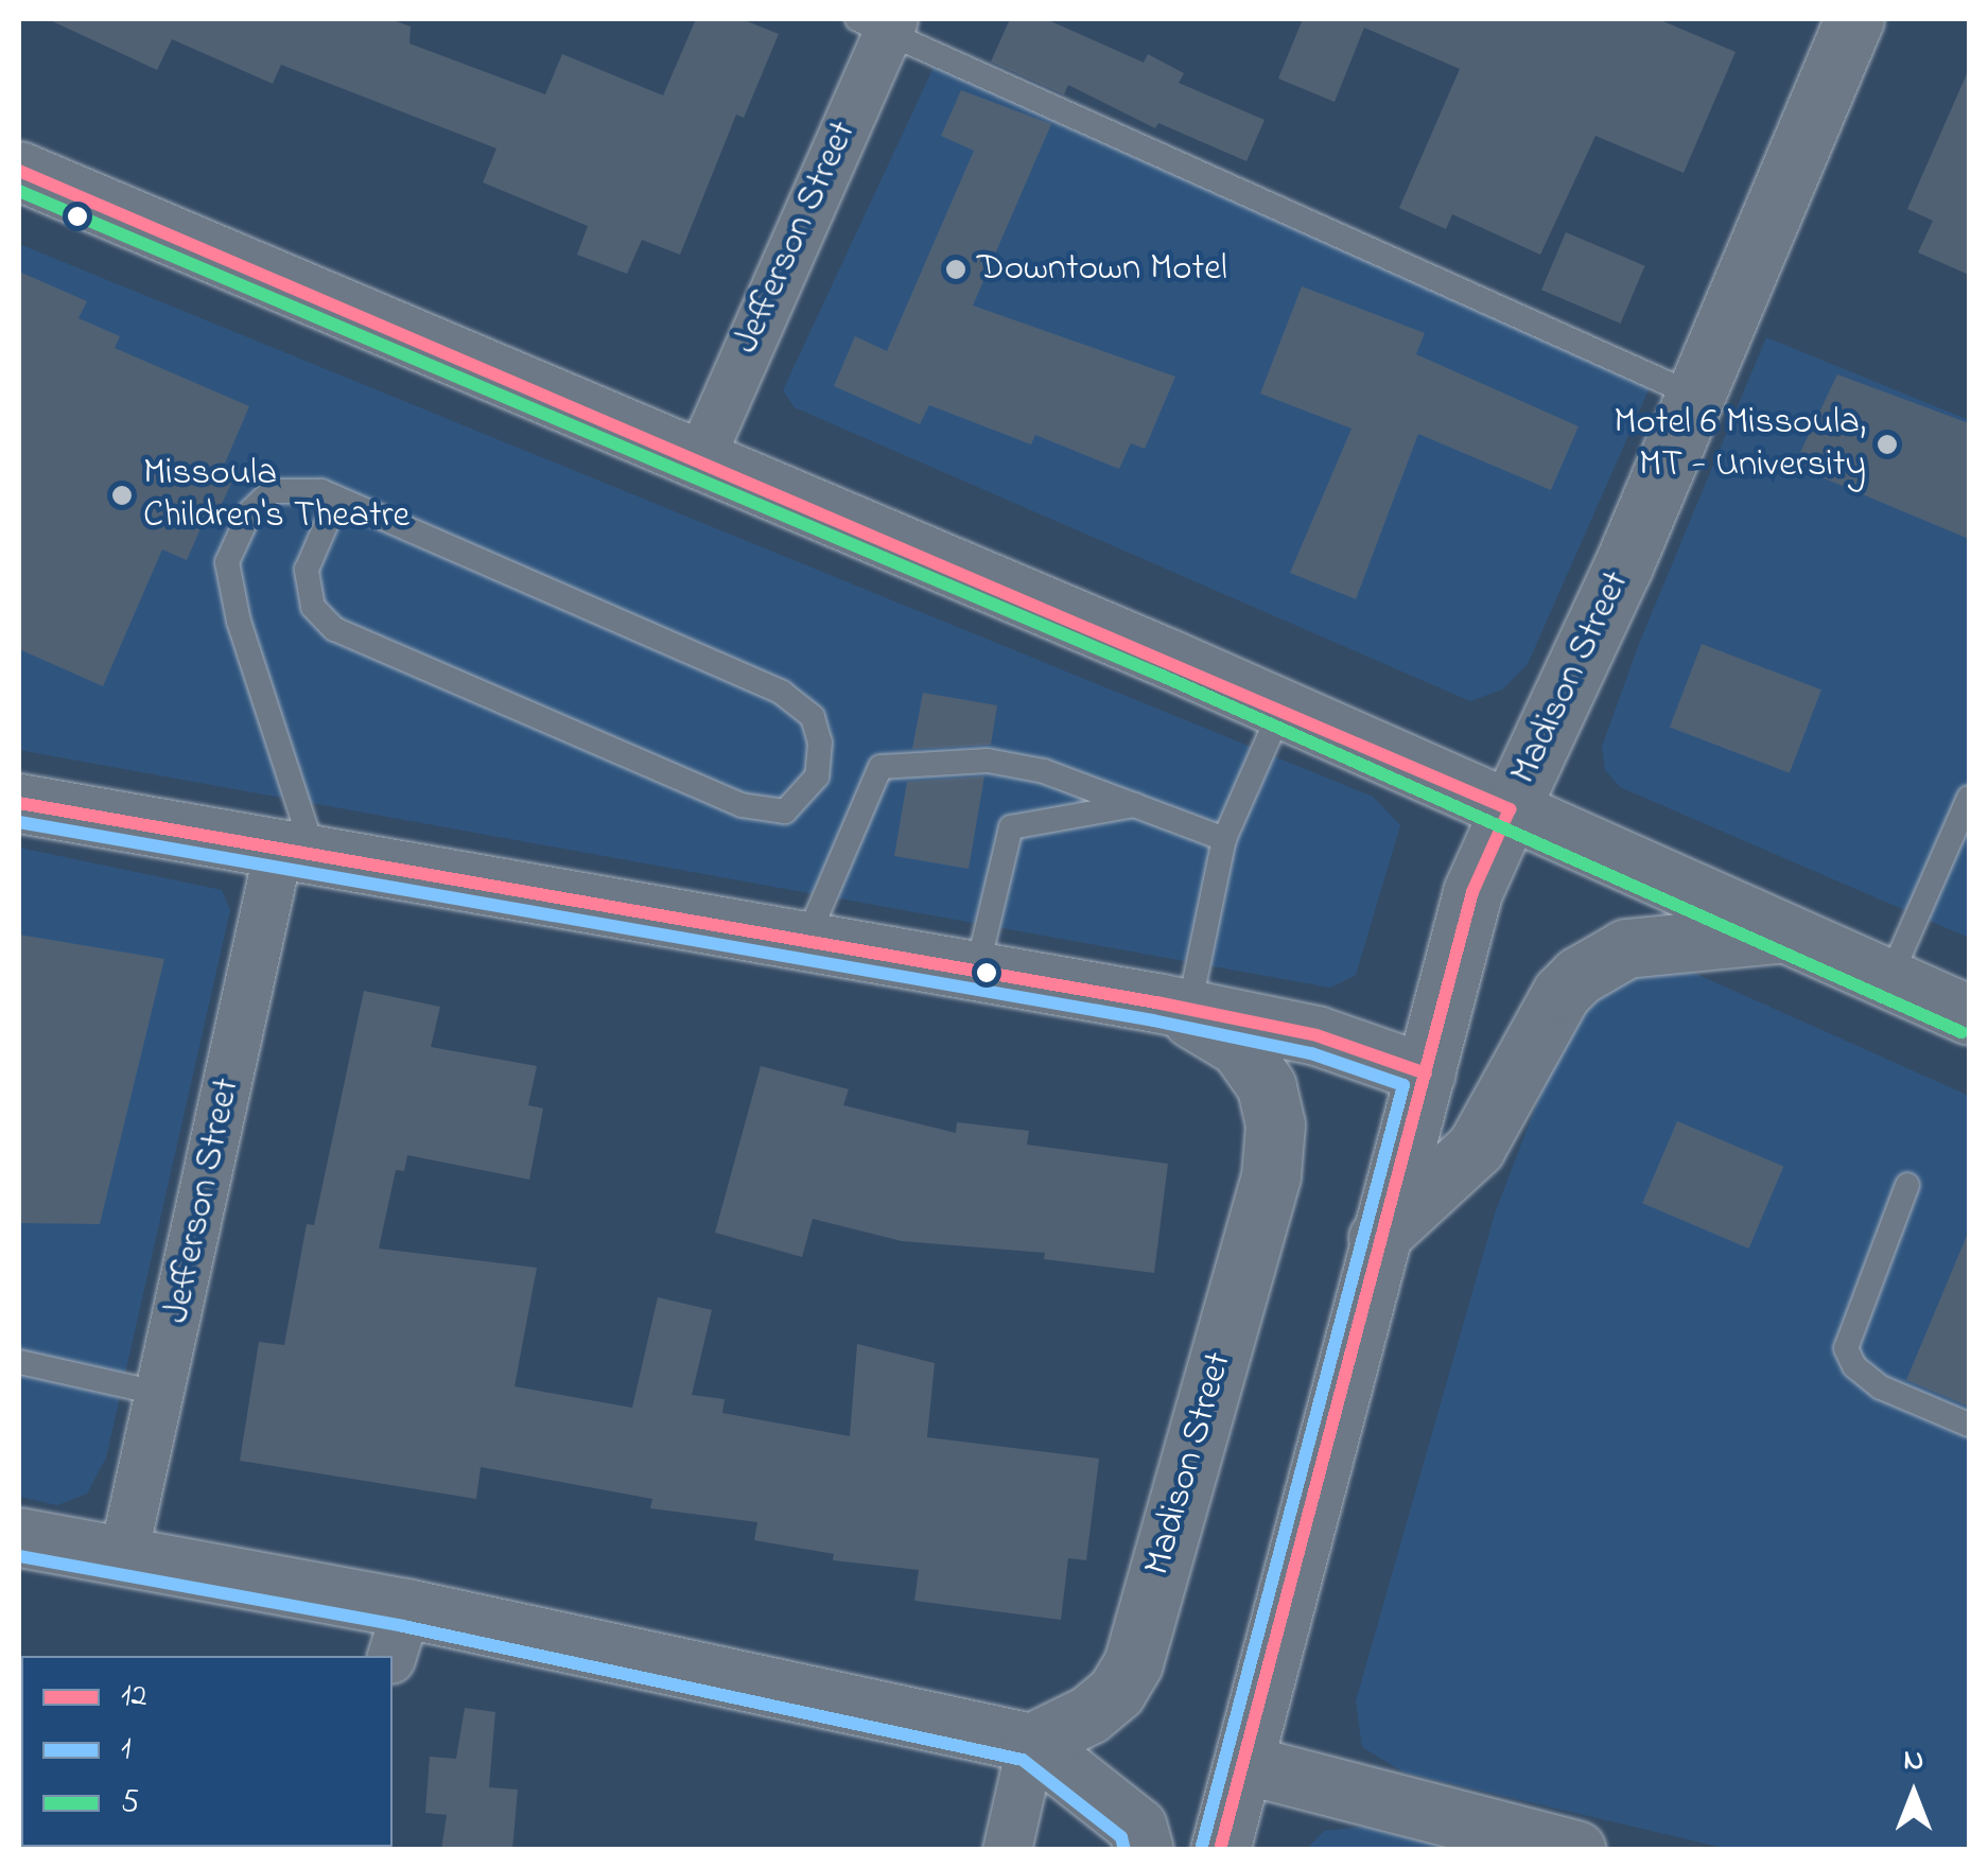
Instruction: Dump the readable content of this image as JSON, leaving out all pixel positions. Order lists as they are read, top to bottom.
{
  "streets": {
    "main road": ["Madison Street"],
    "street": ["Jefferson Street"]
  },
  "places": ["Downtown Motel", "Motel 6 Missoula, MT - University", "Missoula Children's Theatre"],
  "lines": ["transit line 12", "transit line 5", "transit line 1"],
  "legend": ["12", "1", "5"],
  "north": "top"
}
